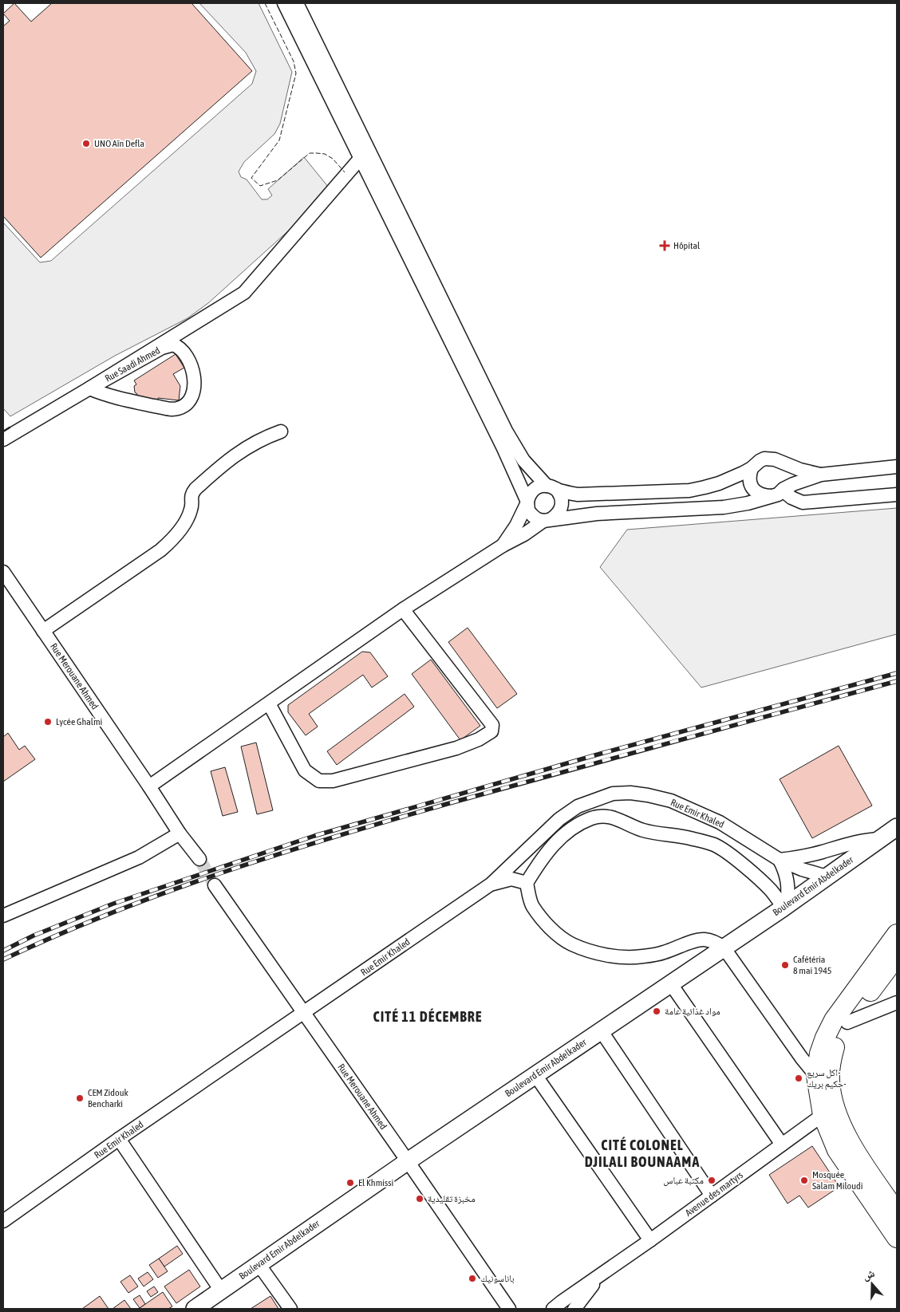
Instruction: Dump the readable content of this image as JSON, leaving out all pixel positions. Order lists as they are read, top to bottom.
{
  "streets": {
    "main road": ["Boulevard Emir Abdelkader"],
    "street": [
      "Rue Saadi Ahmed",
      "Rue Merouane Ahmed",
      "Rue Emir Khaled",
      "Avenue des martyrs"
    ]
  },
  "crossings": [
    ["Rue Merouane Ahmed", "Rue Emir Khaled"],
    ["Rue Merouane Ahmed", "Boulevard Emir Abdelkader"],
    ["Rue Emir Khaled", "Boulevard Emir Abdelkader"]
  ],
  "districts": ["CITÉ 11 DÉCEMBRE", "CITÉ COLONEL DJILALI BOUNAAMA"],
  "places": {
    "other": [
      "UNO Aïn Defla",
      "Lycée Ghalmi",
      "Cafétéria 8 mai 1945",
      "مواد غذائية عامة",
      "اكل سريع- حكيم بريك-",
      "CEM Zidouk Bencharki",
      "مكتبة عباس",
      "Mosquée Salam Miloudi",
      "El Khmissi",
      "مخبزة تقليدية",
      "باناسونيك"
    ],
    "health": ["Hôpital"]
  },
  "north": "top"
}
